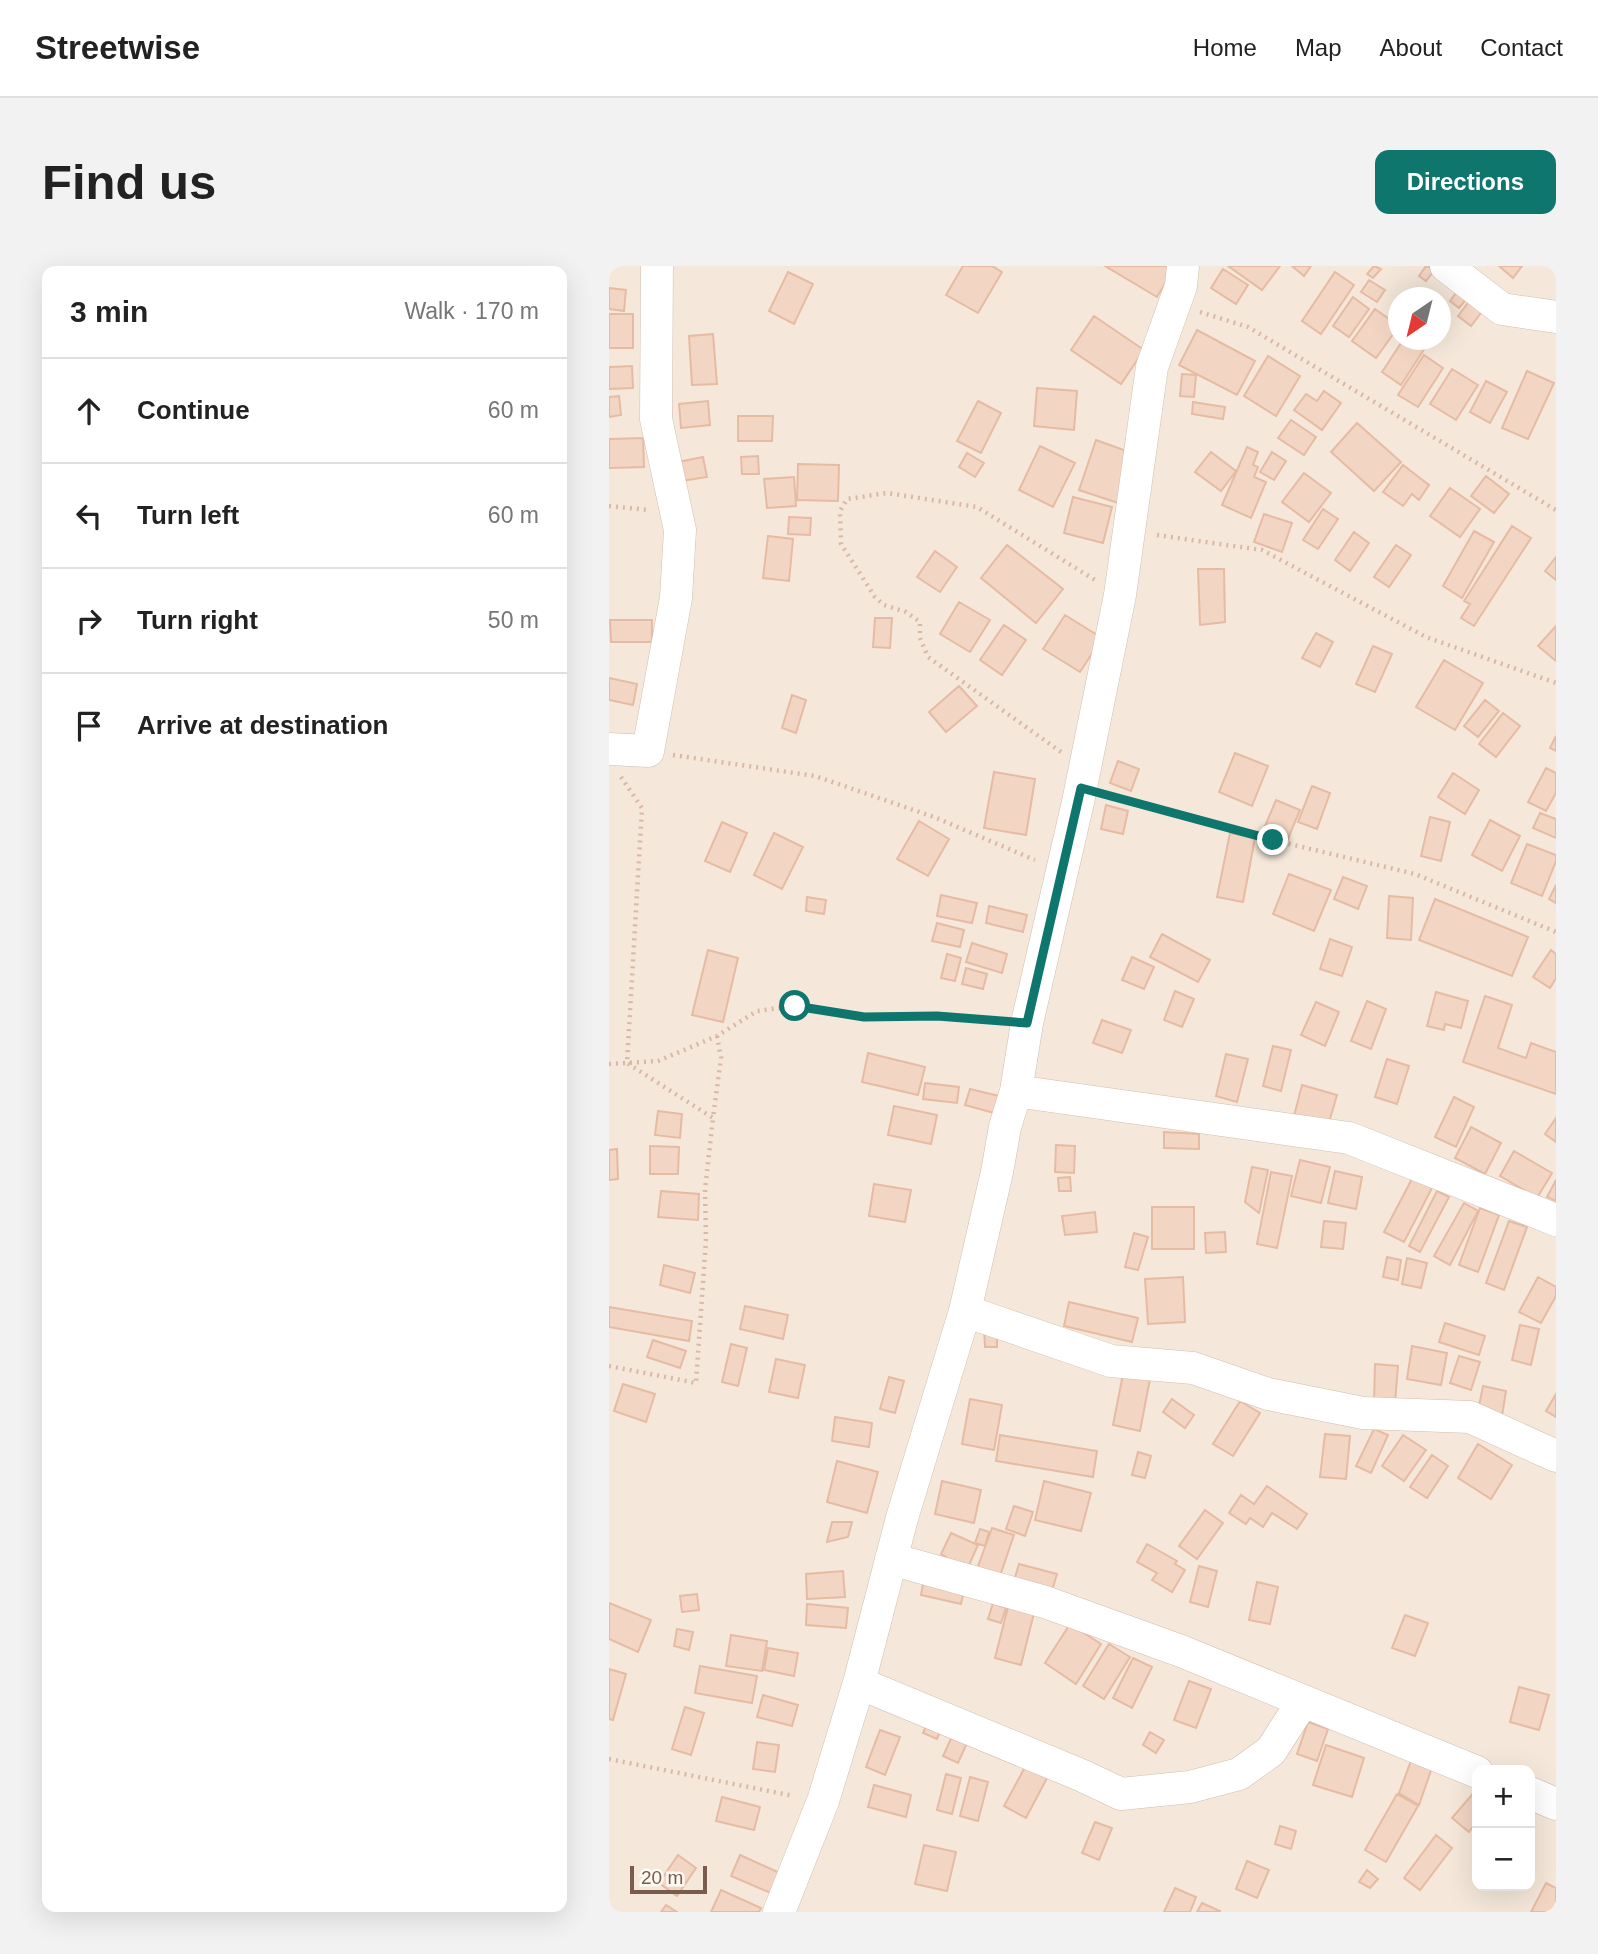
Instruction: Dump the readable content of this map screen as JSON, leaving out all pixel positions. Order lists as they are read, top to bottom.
{
  "scale_bar": "20 m",
  "north": "bottom left",
  "page": {
    "header": "Streetwise",
    "nav": [
      "Home",
      "Map",
      "About",
      "Contact"
    ],
    "buttons": "Directions",
    "title": "Find us",
    "heading": ["3 min", "Walk · 170 m"],
    "list": [
      ["Continue", "60 m"],
      ["Turn left", "60 m"],
      ["Turn right", "50 m"],
      "Arrive at destination"
    ],
    "map_buttons": ["+", "−"],
    "scale": "20 m"
  }
}
